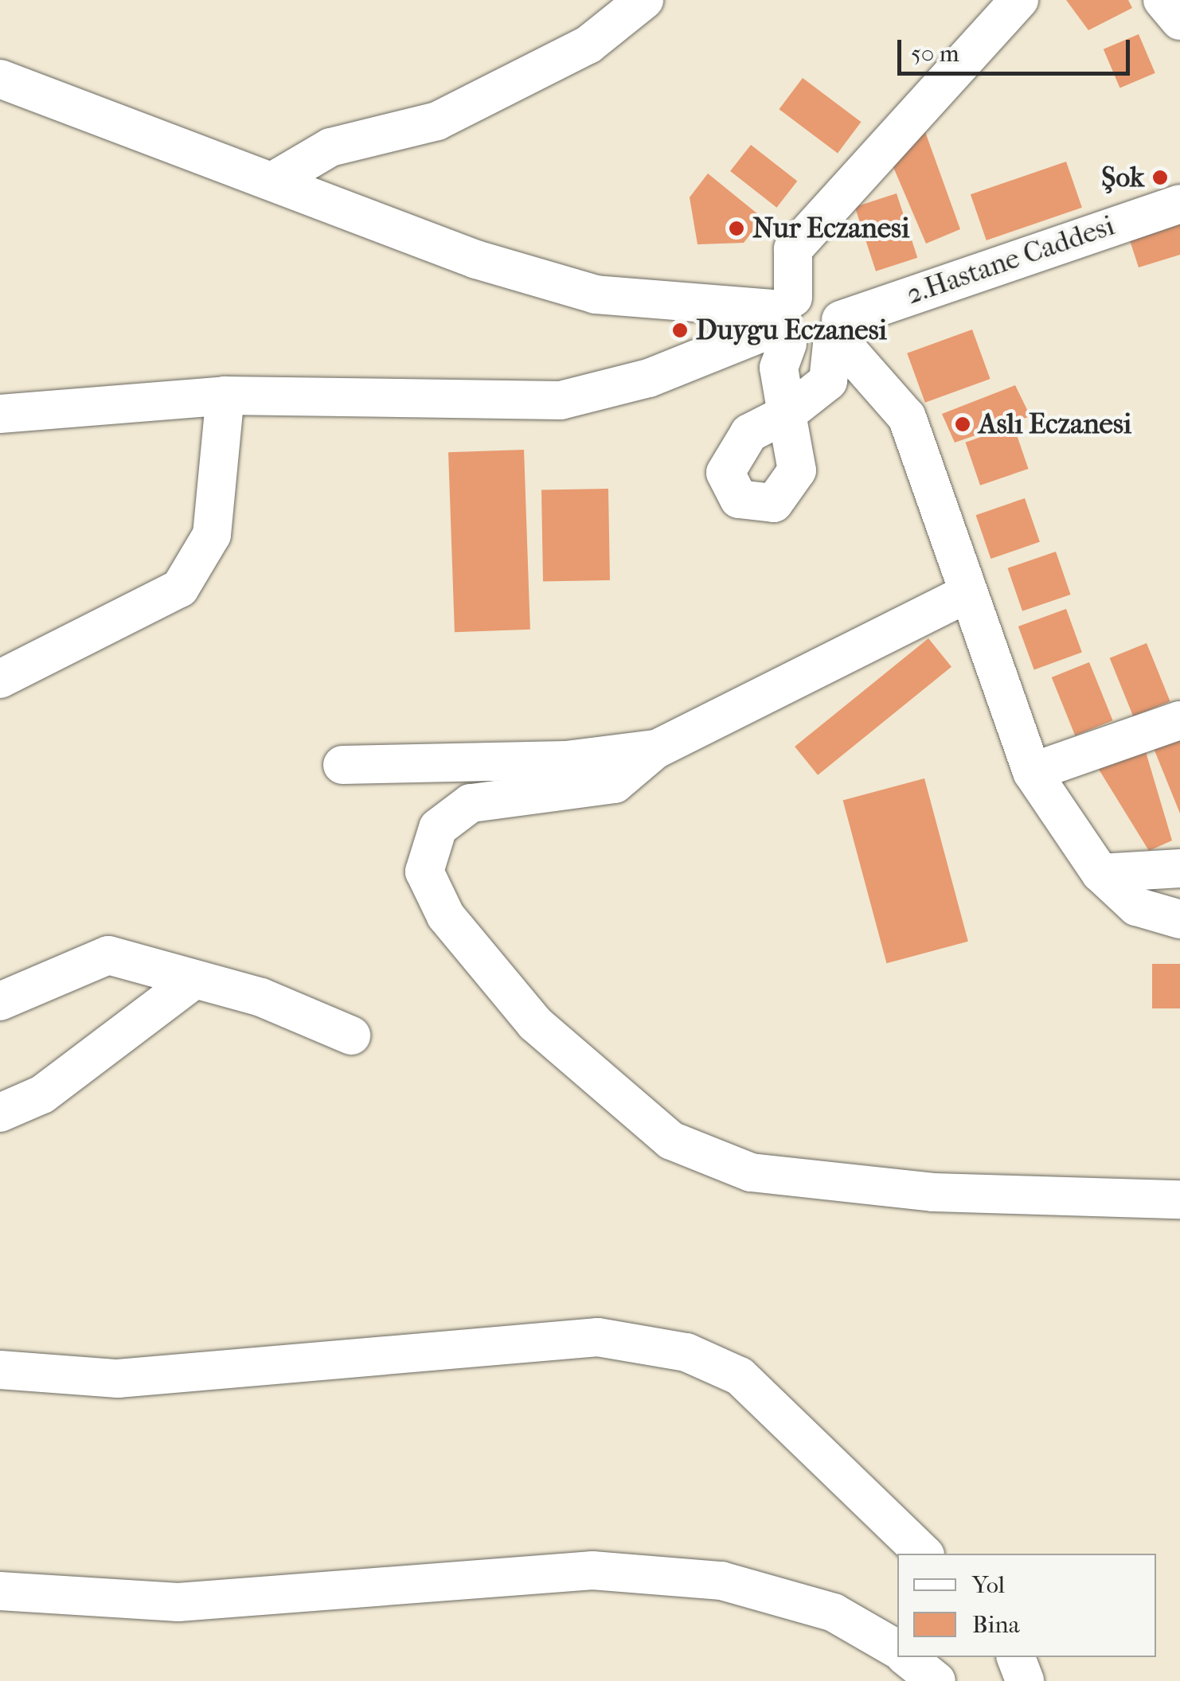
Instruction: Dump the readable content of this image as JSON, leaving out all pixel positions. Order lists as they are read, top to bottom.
{
  "streets": {
    "street": ["2.Hastane Caddesi"]
  },
  "places": [
    "Şok",
    "Nur Eczanesi",
    "Duygu Eczanesi",
    "Aslı Eczanesi"
  ],
  "legend": ["Yol", "Bina"],
  "scale_bar": "50 m"
}
